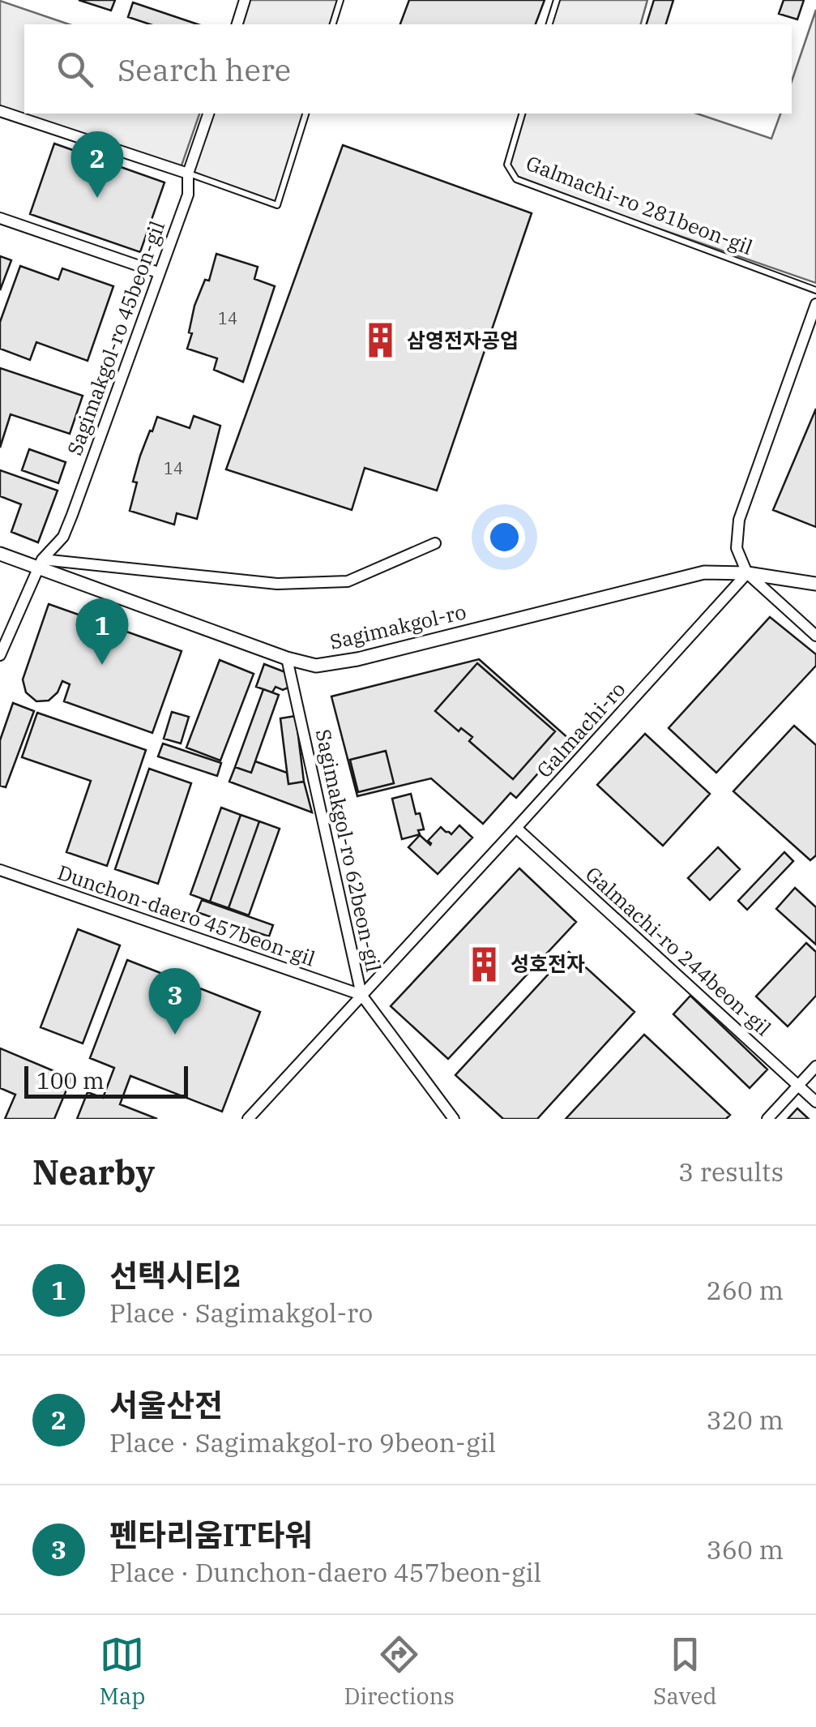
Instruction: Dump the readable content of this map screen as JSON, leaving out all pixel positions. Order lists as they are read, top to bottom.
{
  "streets": {
    "street": [
      "Sagimakgol-ro 45beon-gil",
      "Sagimakgol-ro",
      "Galmachi-ro",
      "Sagimakgol-ro 62beon-gil",
      "Dunchon-daero 457beon-gil",
      "Galmachi-ro 244beon-gil"
    ],
    "lane": ["Galmachi-ro 281beon-gil"]
  },
  "crossings": [
    ["Sagimakgol-ro 45beon-gil", "Sagimakgol-ro"],
    ["Sagimakgol-ro", "Galmachi-ro"],
    ["Sagimakgol-ro", "Sagimakgol-ro 62beon-gil"],
    ["Galmachi-ro", "Sagimakgol-ro 62beon-gil"],
    ["Galmachi-ro", "Dunchon-daero 457beon-gil"],
    ["Galmachi-ro", "Galmachi-ro 244beon-gil"],
    ["Sagimakgol-ro 62beon-gil", "Dunchon-daero 457beon-gil"]
  ],
  "places": {
    "building": ["삼영전자공업", "성호전자"]
  },
  "house_numbers": ["14", "14"],
  "scale_bar": "100 m",
  "page": {
    "search": "Search here",
    "pins": ["2", "1", "3"],
    "scale": "100 m",
    "heading": ["Nearby", "3 results"],
    "list": [
      {
        "mark": "1",
        "name": "선택시티2",
        "note": "Place · Sagimakgol-ro",
        "value": "260 m"
      },
      {
        "mark": "2",
        "name": "서울산전",
        "note": "Place · Sagimakgol-ro 9beon-gil",
        "value": "320 m"
      },
      {
        "mark": "3",
        "name": "펜타리움IT타워",
        "note": "Place · Dunchon-daero 457beon-gil",
        "value": "360 m"
      }
    ],
    "nav": ["Map", "Directions", "Saved"]
  }
}
